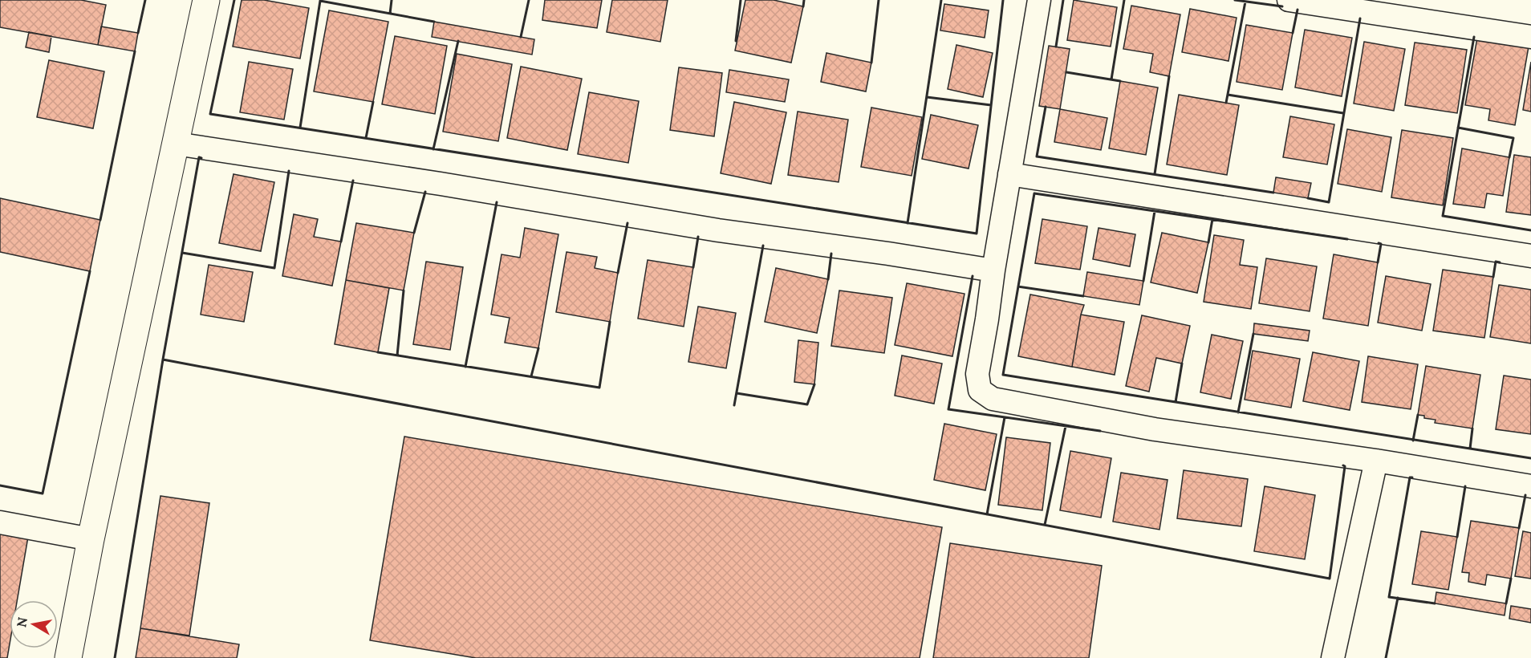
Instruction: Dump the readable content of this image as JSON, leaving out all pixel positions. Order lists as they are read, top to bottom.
{
  "north": "left"
}
